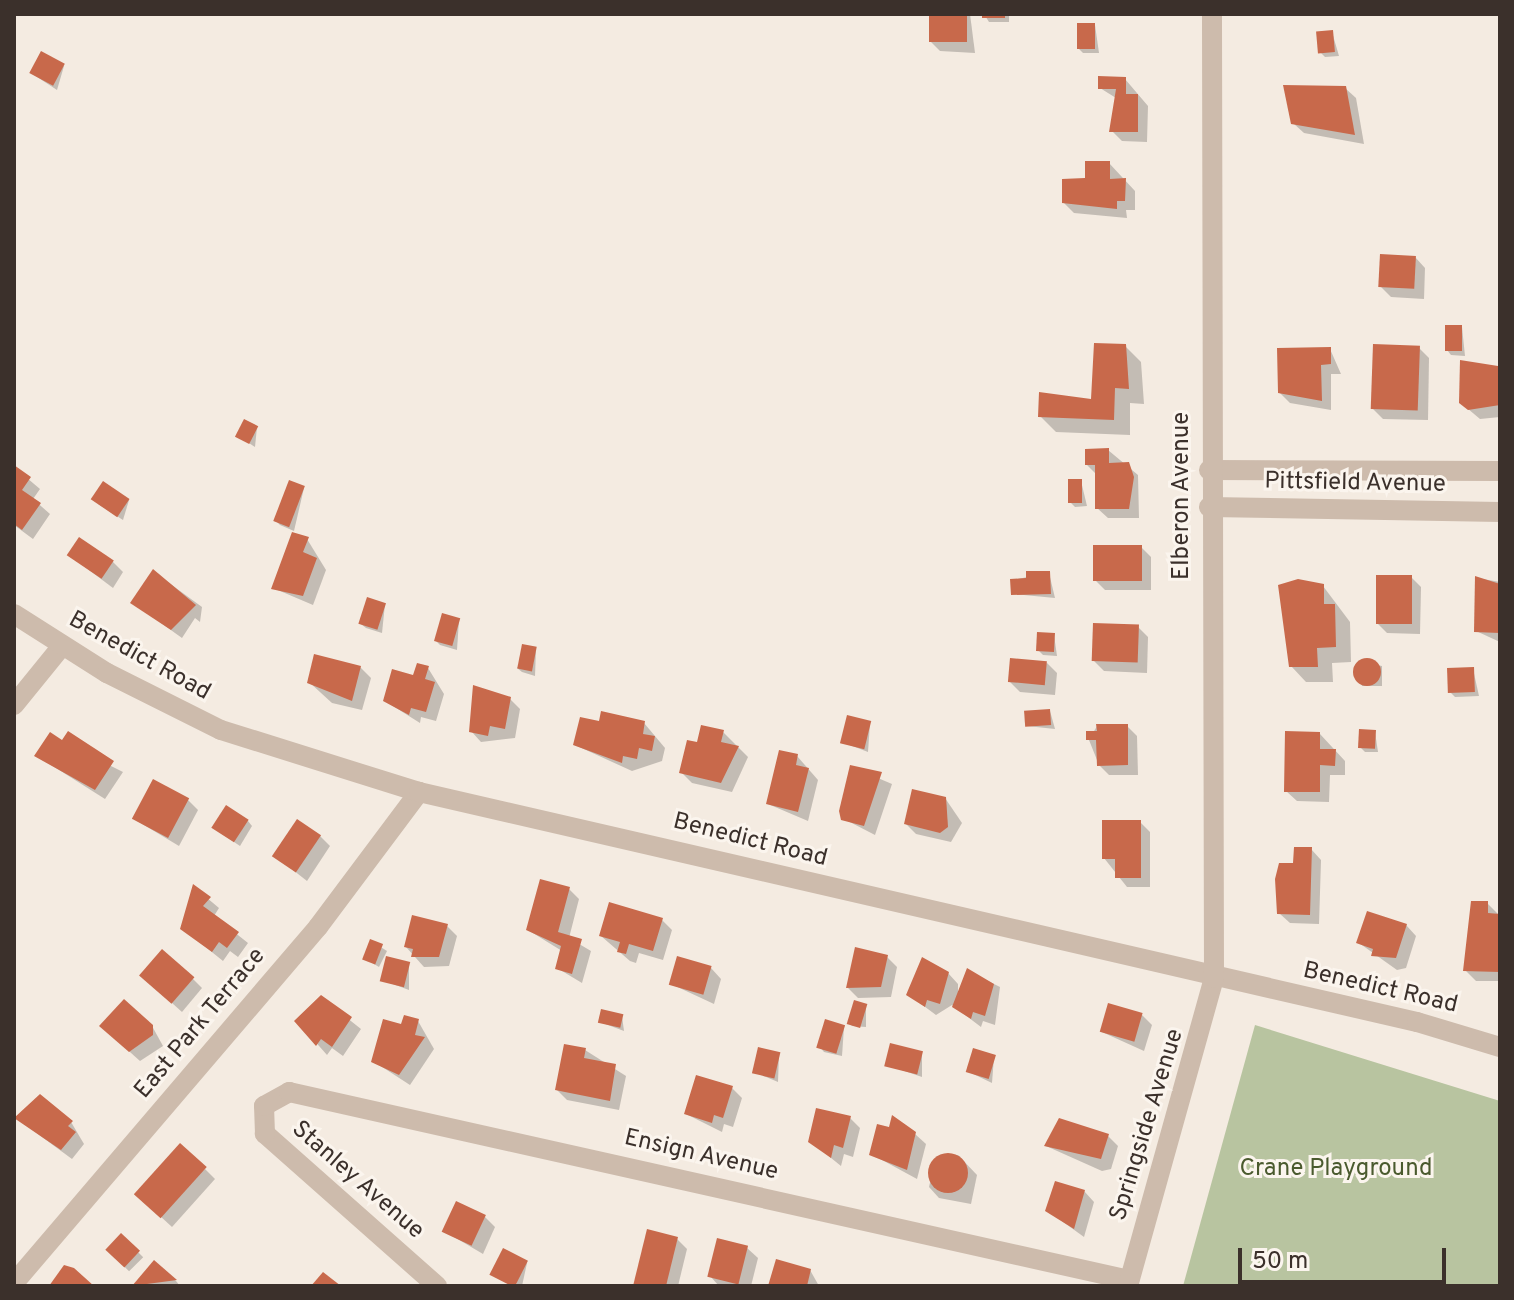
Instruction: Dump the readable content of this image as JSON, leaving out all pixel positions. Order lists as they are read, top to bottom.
{
  "streets": {
    "street": [
      "Pittsfield Avenue",
      "Elberon Avenue",
      "Benedict Road",
      "East Park Terrace",
      "Springside Avenue",
      "Ensign Avenue",
      "Stanley Avenue"
    ]
  },
  "crossings": [
    ["Pittsfield Avenue", "Elberon Avenue"],
    ["Elberon Avenue", "Benedict Road"],
    ["Elberon Avenue", "Springside Avenue"],
    ["Benedict Road", "East Park Terrace"],
    ["Benedict Road", "Springside Avenue"],
    ["Springside Avenue", "Ensign Avenue"],
    ["Ensign Avenue", "Stanley Avenue"]
  ],
  "parks": ["Crane Playground"],
  "scale_bar": "50 m"
}
